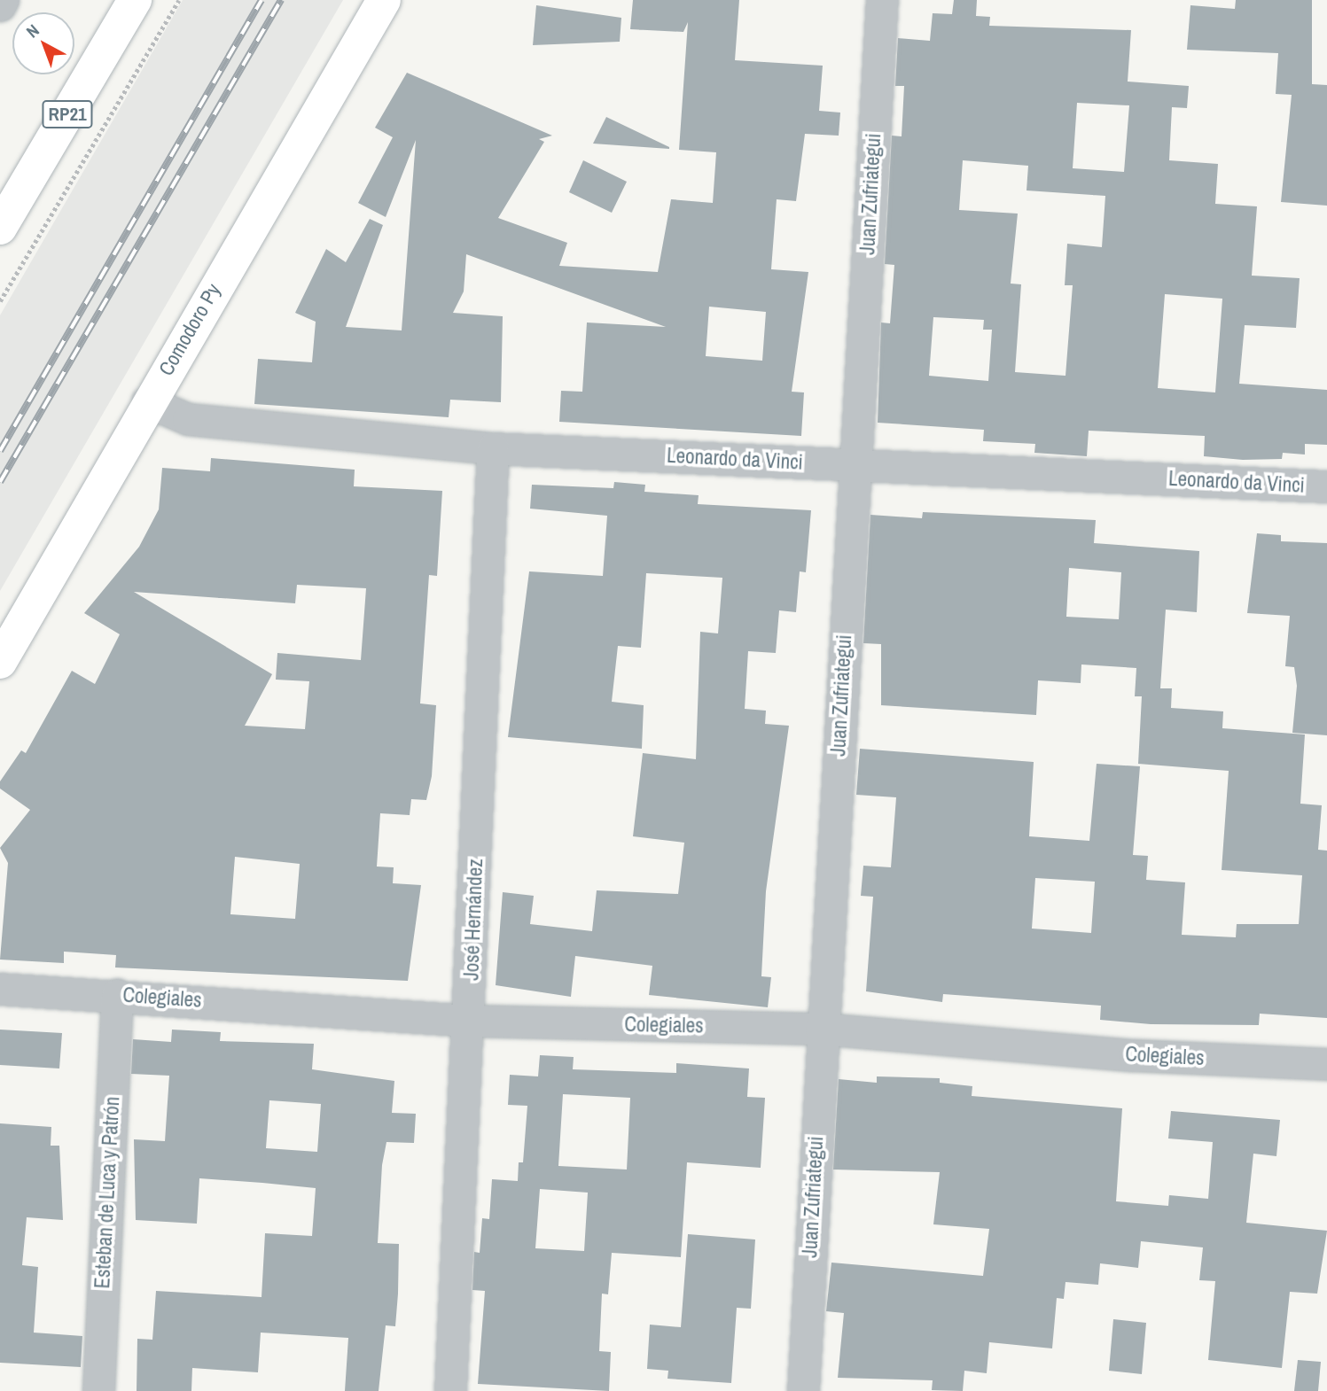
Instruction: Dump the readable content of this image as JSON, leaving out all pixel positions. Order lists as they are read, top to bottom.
{
  "streets": {
    "main road": ["RP21", "Comodoro Py"],
    "street": [
      "Juan Zufriategui",
      "Leonardo da Vinci",
      "José Hernández",
      "Colegiales",
      "Esteban de Luca y Patrón"
    ]
  },
  "crossings": [
    ["Juan Zufriategui", "Leonardo da Vinci"],
    ["Juan Zufriategui", "Colegiales"],
    ["Comodoro Py", "Leonardo da Vinci"],
    ["Leonardo da Vinci", "José Hernández"],
    ["José Hernández", "Colegiales"],
    ["Colegiales", "Esteban de Luca y Patrón"]
  ],
  "north": "top left"
}
